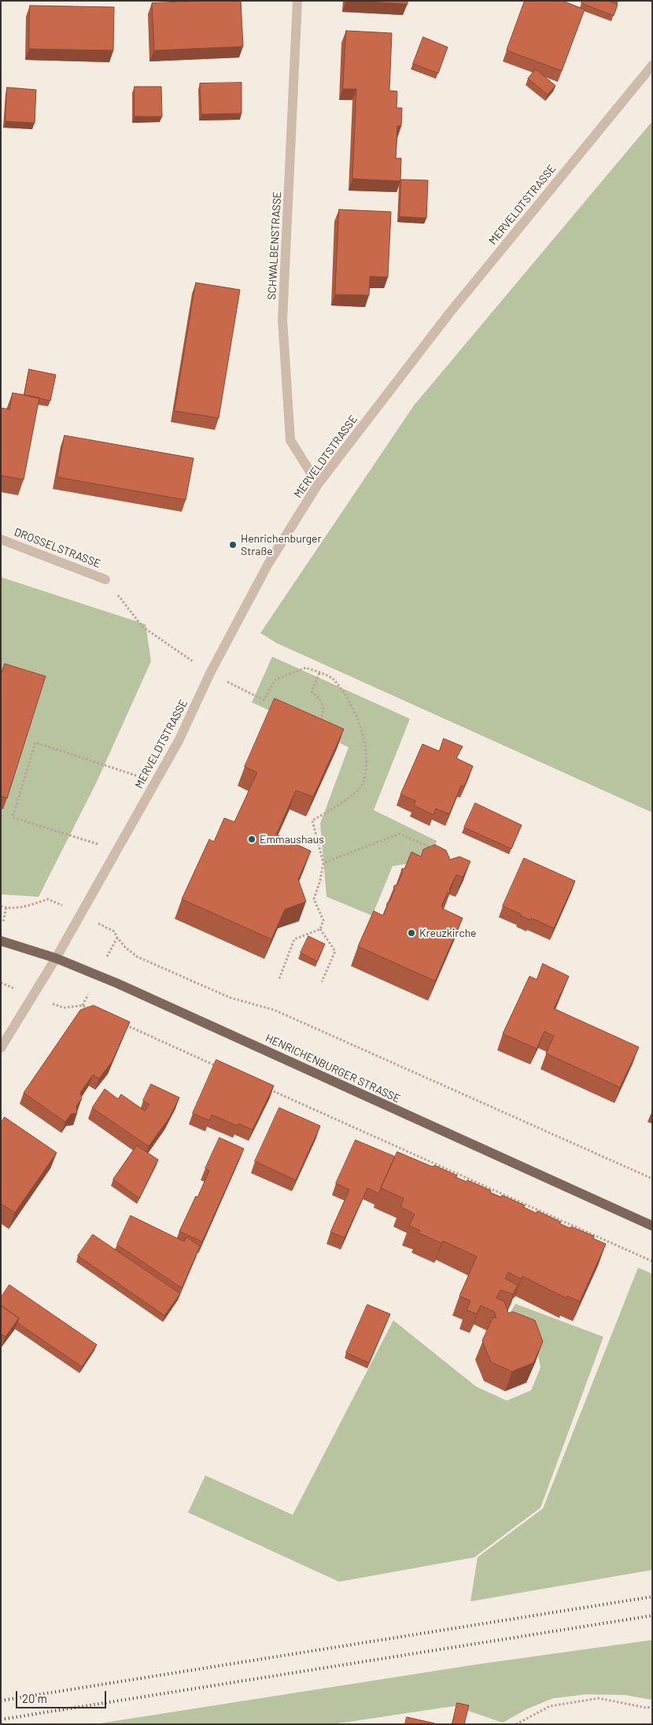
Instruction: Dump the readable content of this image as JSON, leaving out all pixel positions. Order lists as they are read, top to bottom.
{
  "streets": {
    "main road": ["HENRICHENBURGER STRASSE"],
    "street": ["MERVELDTSTRASSE", "SCHWALBENSTRASSE", "DROSSELSTRASSE"]
  },
  "crossings": [
    ["MERVELDTSTRASSE", "SCHWALBENSTRASSE"],
    ["MERVELDTSTRASSE", "HENRICHENBURGER STRASSE"]
  ],
  "places": ["Henrichenburger Straße", "Emmaushaus", "Kreuzkirche"],
  "scale_bar": "20 m"
}
